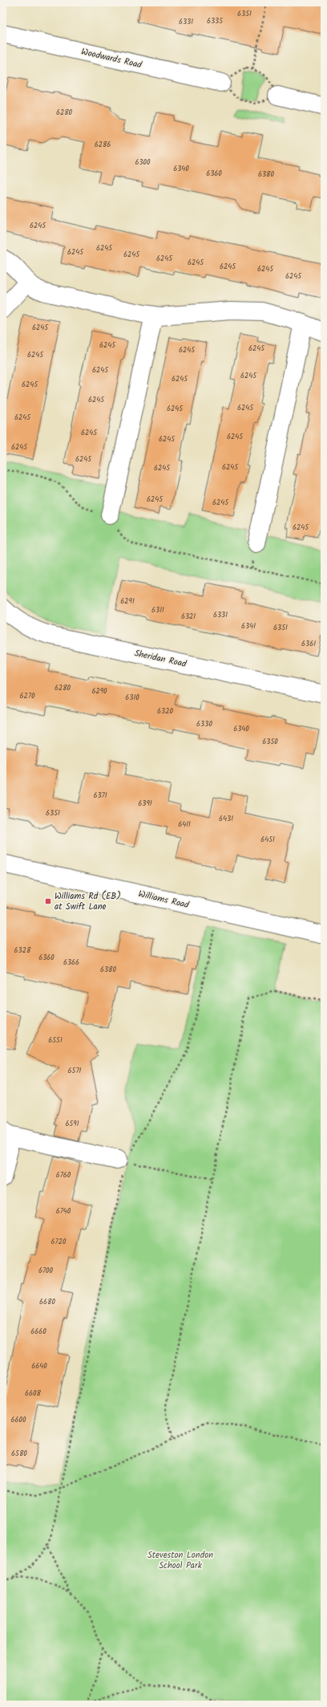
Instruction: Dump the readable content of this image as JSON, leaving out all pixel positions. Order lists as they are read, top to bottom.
{
  "streets": {
    "street": ["Woodwards Road", "Sheridan Road", "Williams Road"]
  },
  "parks": ["Steveston London School Park"],
  "places": {
    "transit": ["Williams Rd (EB) at Swift Lane"]
  },
  "house_numbers": [
    "6351",
    "6335",
    "6331",
    "6280",
    "6286",
    "6300",
    "6340",
    "6360",
    "6380",
    "6245",
    "6245",
    "6245",
    "6245",
    "6245",
    "6245",
    "6245",
    "6245",
    "6245",
    "6245",
    "6245",
    "6245",
    "6245",
    "6245",
    "6245",
    "6245",
    "6245",
    "6245",
    "6245",
    "6245",
    "6245",
    "6245",
    "6245",
    "6245",
    "6245",
    "6245",
    "6245",
    "6245",
    "6245",
    "6245",
    "6245",
    "6245",
    "6291",
    "6311",
    "6331",
    "6321",
    "6341",
    "6351",
    "6361",
    "6280",
    "6290",
    "6270",
    "6310",
    "6320",
    "6330",
    "6340",
    "6350",
    "6371",
    "6391",
    "6351",
    "6431",
    "6411",
    "6451",
    "6328",
    "6360",
    "6366",
    "6380",
    "6551",
    "6571",
    "6591",
    "6760",
    "6740",
    "6720",
    "6700",
    "6680",
    "6660",
    "6640",
    "6608",
    "6600",
    "6580"
  ]
}
